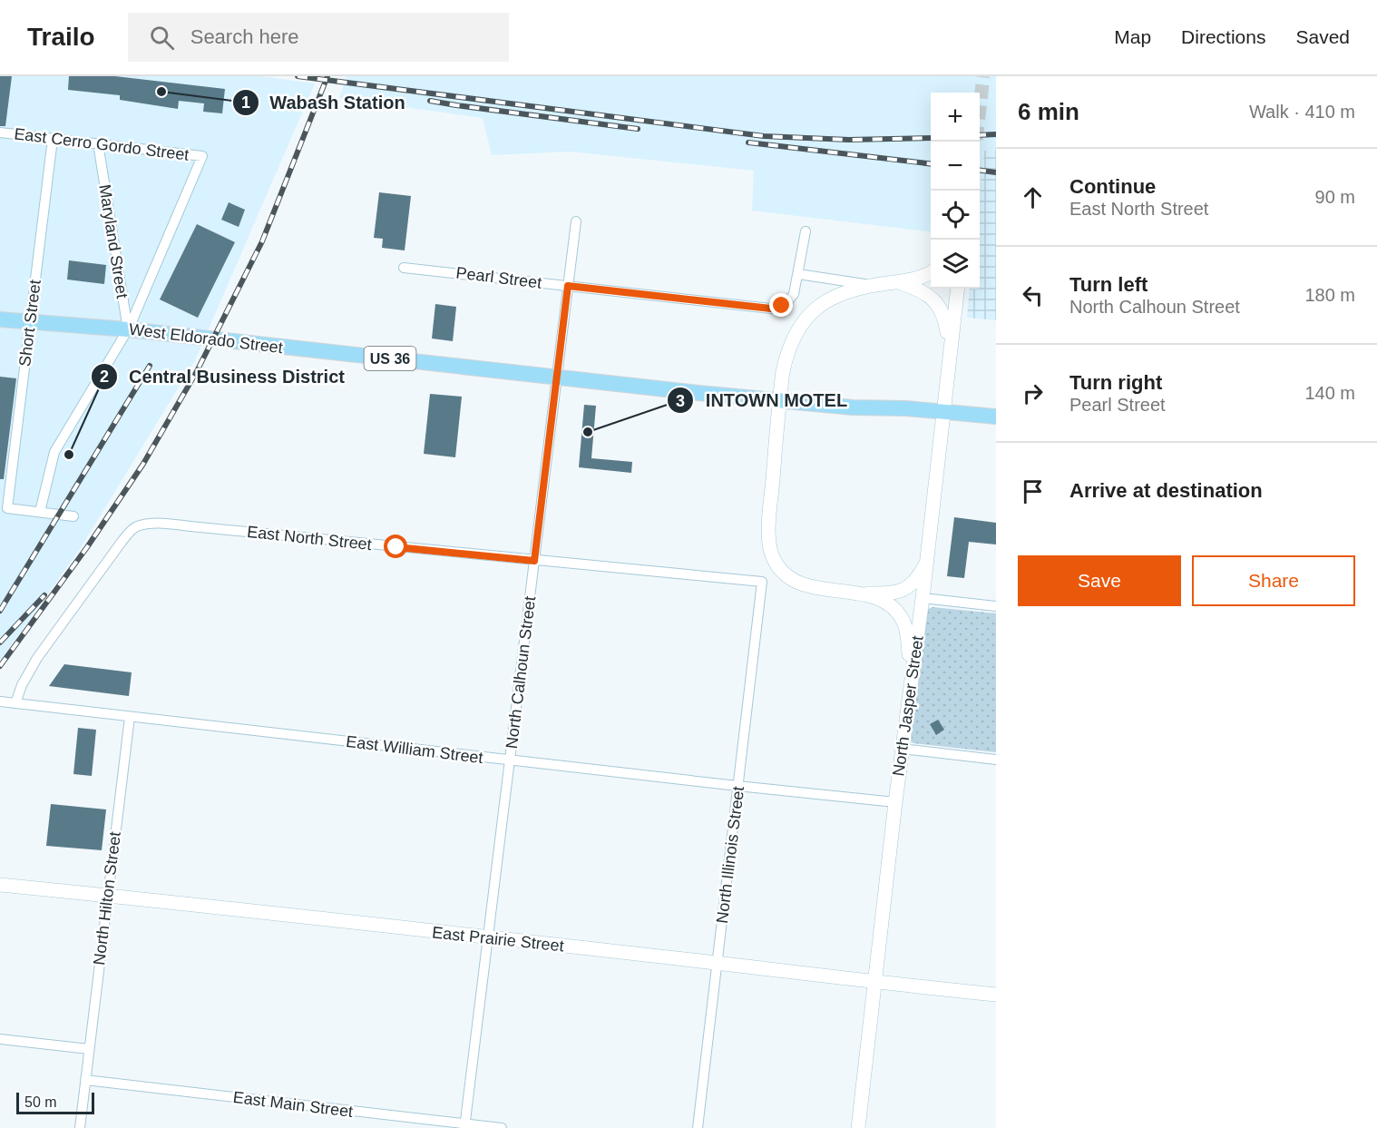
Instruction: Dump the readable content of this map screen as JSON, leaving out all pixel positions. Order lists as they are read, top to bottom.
{
  "streets": {
    "main road": ["West Eldorado Street", "US 36"],
    "street": [
      "East Cerro Gordo Street",
      "Maryland Street",
      "Pearl Street",
      "Short Street",
      "East North Street",
      "North Calhoun Street",
      "North Jasper Street",
      "East William Street",
      "North Illinois Street",
      "North Hilton Street",
      "East Prairie Street",
      "East Main Street"
    ]
  },
  "crossings": [
    ["East Cerro Gordo Street", "Maryland Street"],
    ["East Cerro Gordo Street", "Short Street"],
    ["East Cerro Gordo Street", "West Eldorado Street"],
    ["Maryland Street", "West Eldorado Street"],
    ["Pearl Street", "North Calhoun Street"],
    ["Short Street", "West Eldorado Street"],
    ["West Eldorado Street", "North Calhoun Street"],
    ["West Eldorado Street", "North Jasper Street"],
    ["East North Street", "North Calhoun Street"],
    ["East North Street", "East William Street"],
    ["East North Street", "North Illinois Street"],
    ["North Calhoun Street", "East William Street"],
    ["North Calhoun Street", "East Prairie Street"],
    ["North Calhoun Street", "East Main Street"],
    ["North Jasper Street", "East William Street"],
    ["North Jasper Street", "East Prairie Street"],
    ["East William Street", "North Illinois Street"],
    ["East William Street", "North Hilton Street"],
    ["North Illinois Street", "East Prairie Street"],
    ["North Hilton Street", "East Prairie Street"],
    ["North Hilton Street", "East Main Street"]
  ],
  "places": ["Wabash Station", "INTOWN MOTEL", "Central Business District"],
  "scale_bar": "50 m",
  "page": {
    "header": "Trailo",
    "search": "Search here",
    "nav": ["Map", "Directions", "Saved"],
    "heading": ["6 min", "Walk · 410 m"],
    "map_buttons": ["+", "−"],
    "list": [
      ["Continue", "East North Street", "90 m"],
      ["Turn left", "North Calhoun Street", "180 m"],
      ["Turn right", "Pearl Street", "140 m"],
      "Arrive at destination"
    ],
    "buttons": ["Save", "Share"],
    "scale": "50 m"
  }
}
